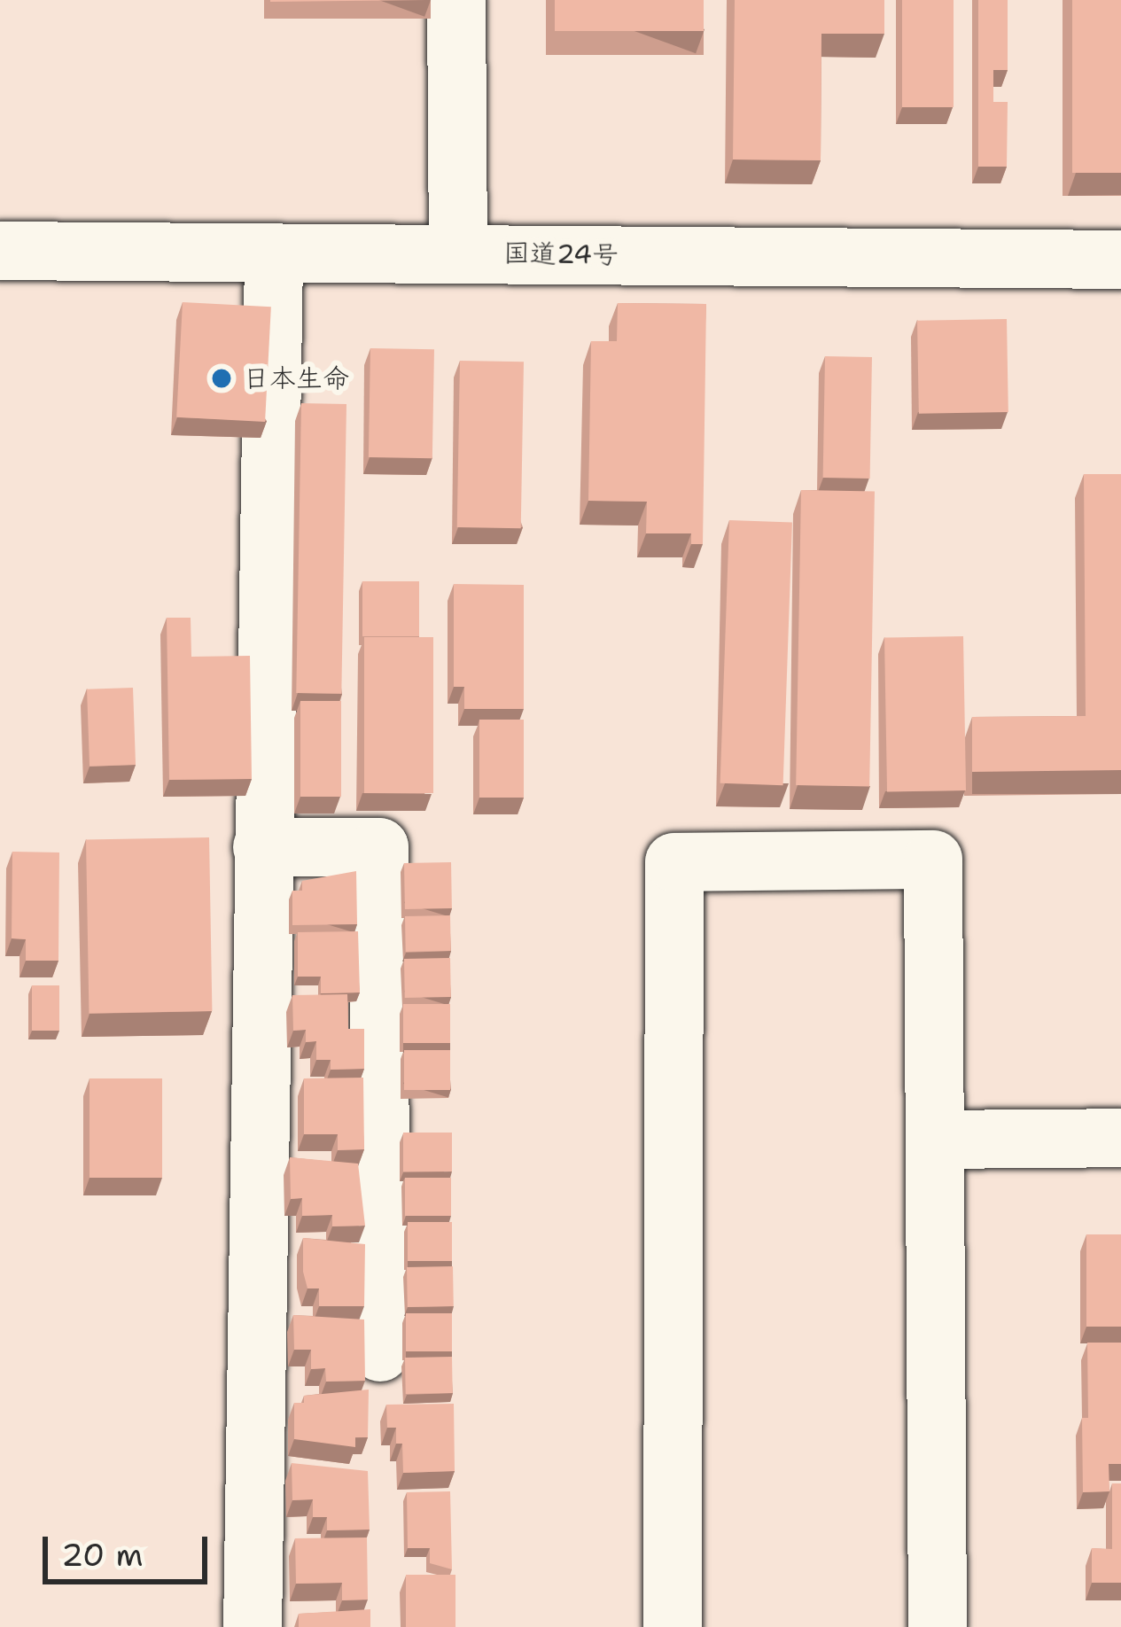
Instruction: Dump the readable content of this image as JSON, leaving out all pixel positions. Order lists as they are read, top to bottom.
{
  "streets": {
    "main road": ["国道24号"]
  },
  "places": ["日本生命"],
  "scale_bar": "20 m"
}
